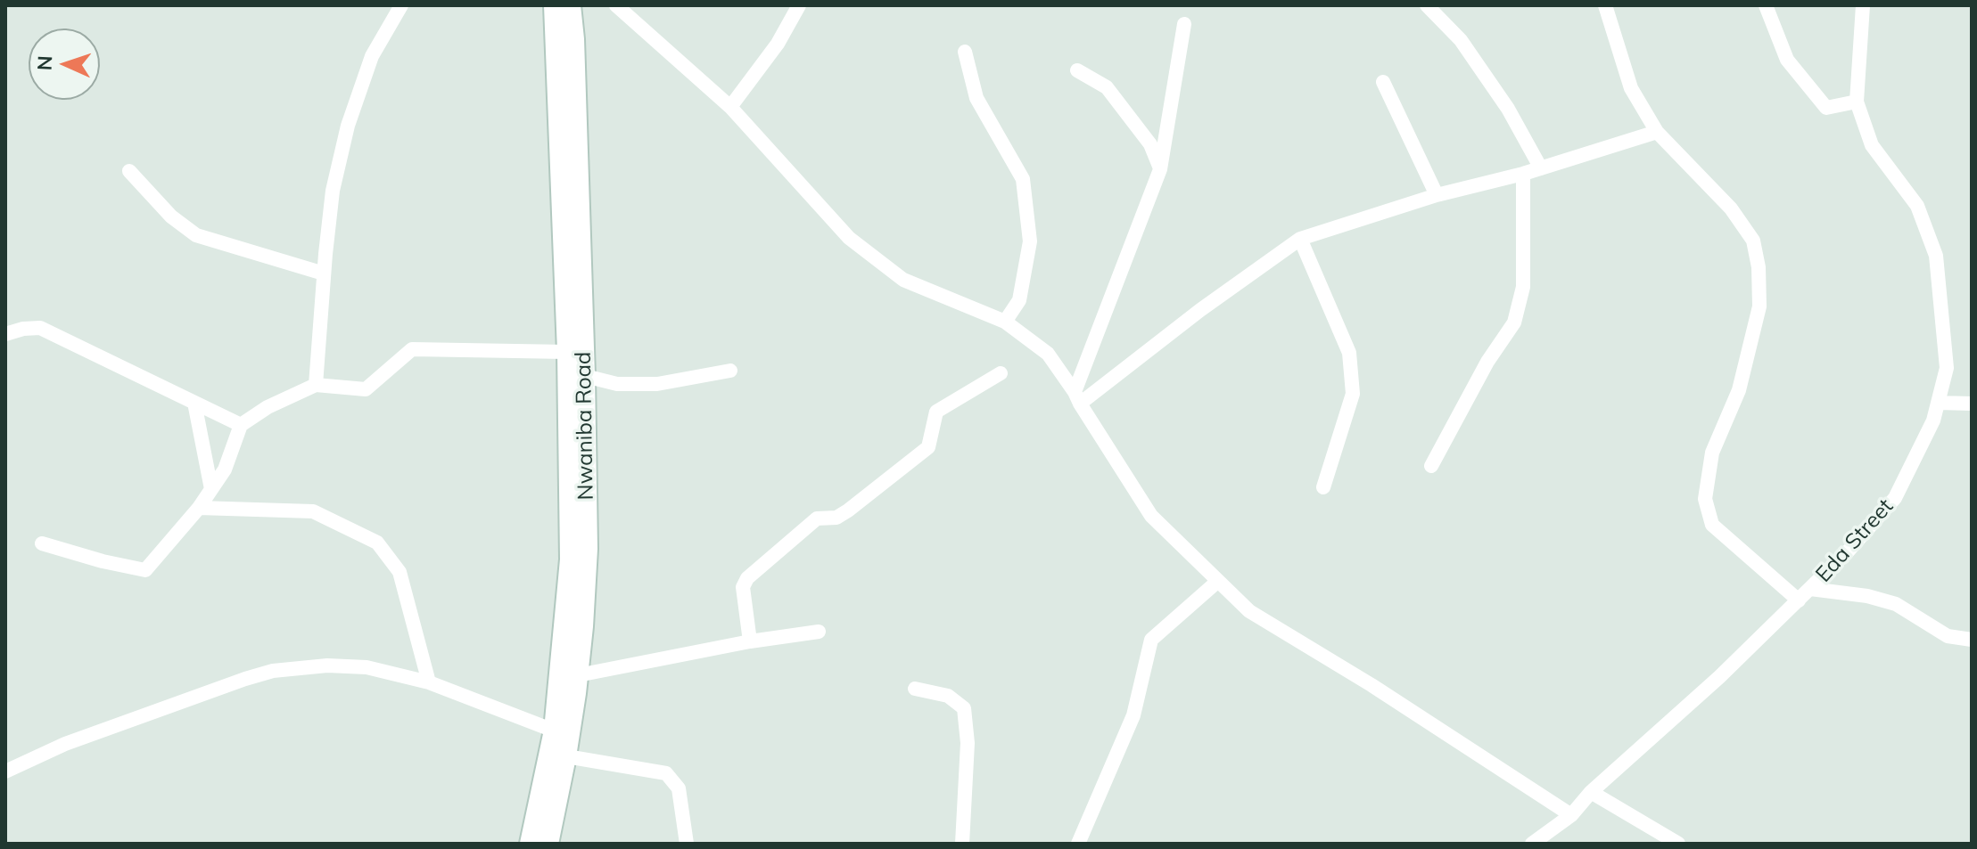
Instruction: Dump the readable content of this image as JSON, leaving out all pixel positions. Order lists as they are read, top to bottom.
{
  "streets": {
    "main road": ["Nwaniba Road"],
    "street": ["Eda Street"]
  },
  "north": "left"
}
